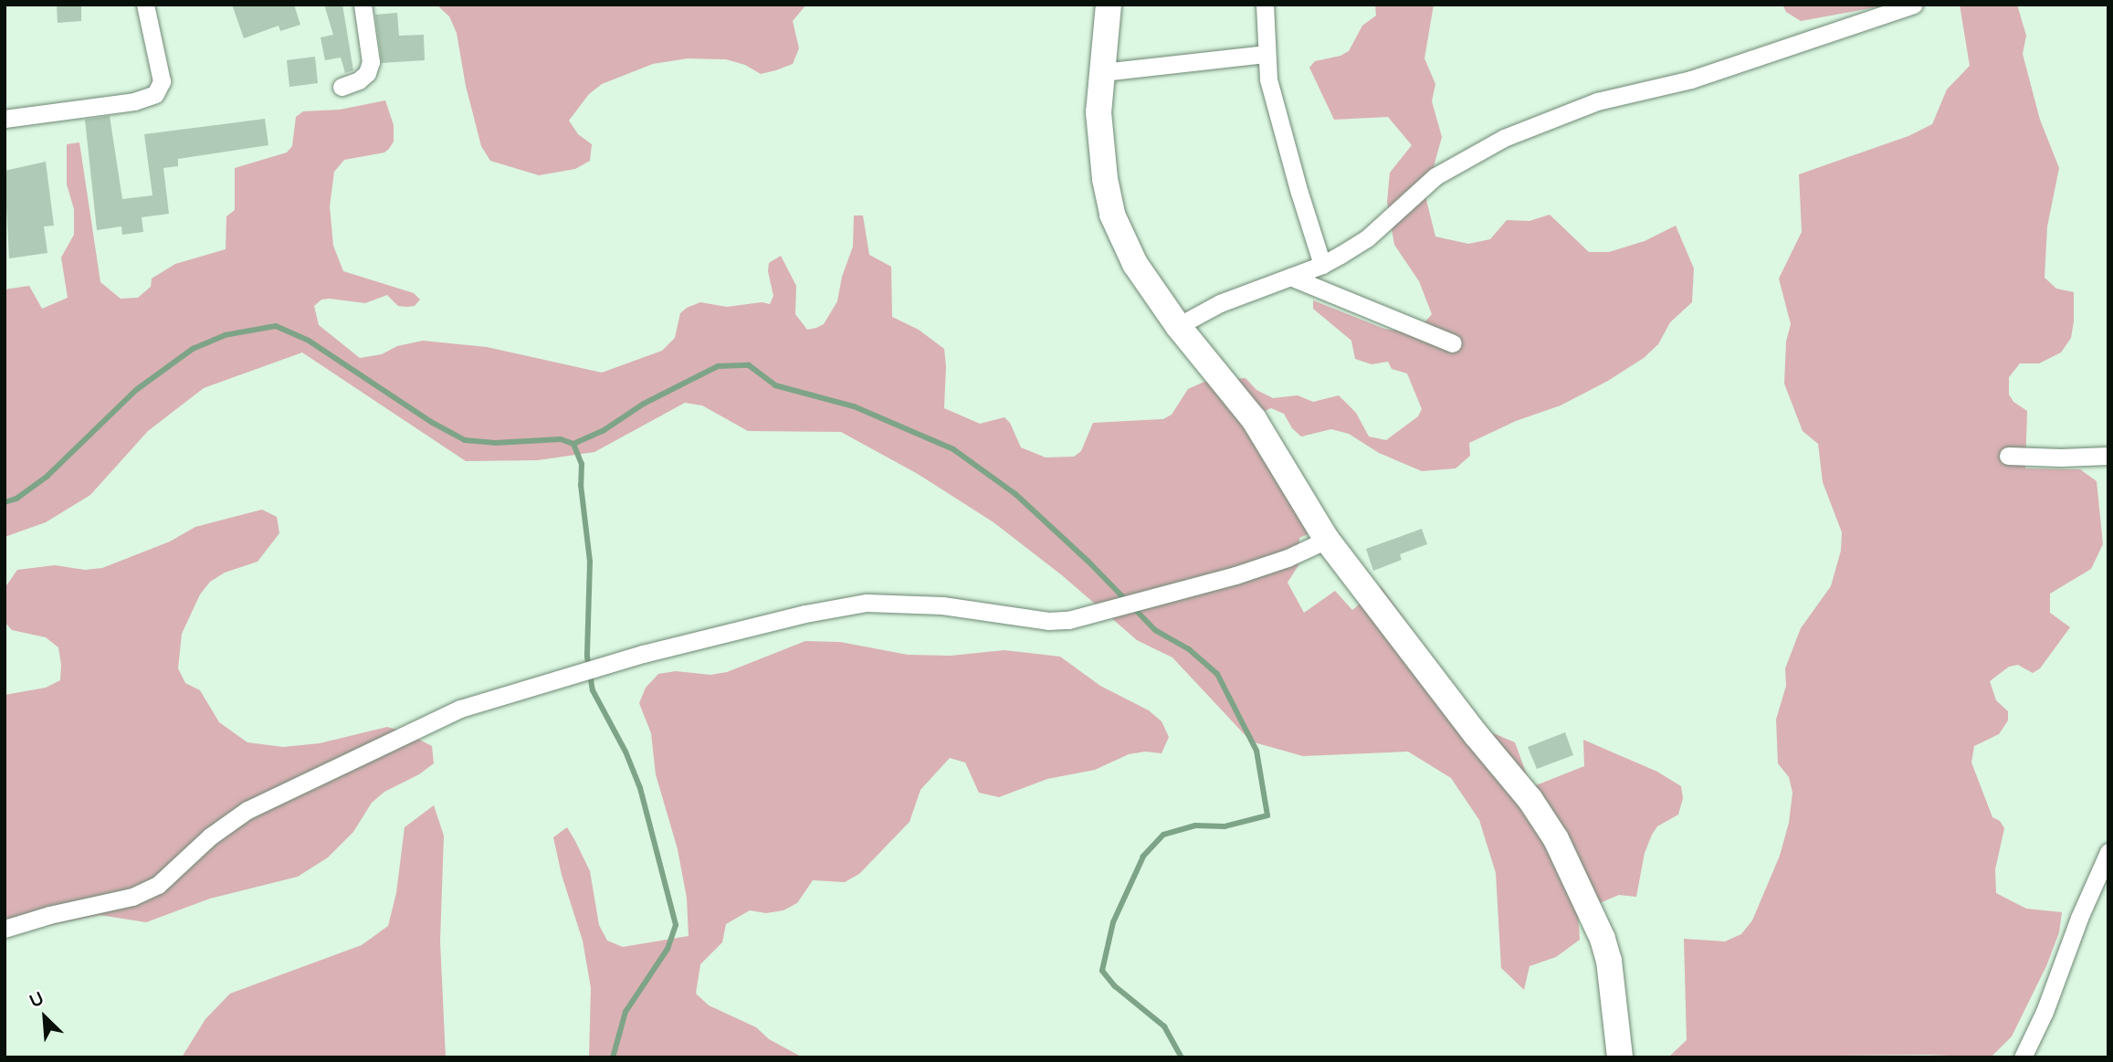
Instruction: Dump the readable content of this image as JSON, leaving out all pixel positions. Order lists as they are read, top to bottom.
{
  "north": "top left"
}
